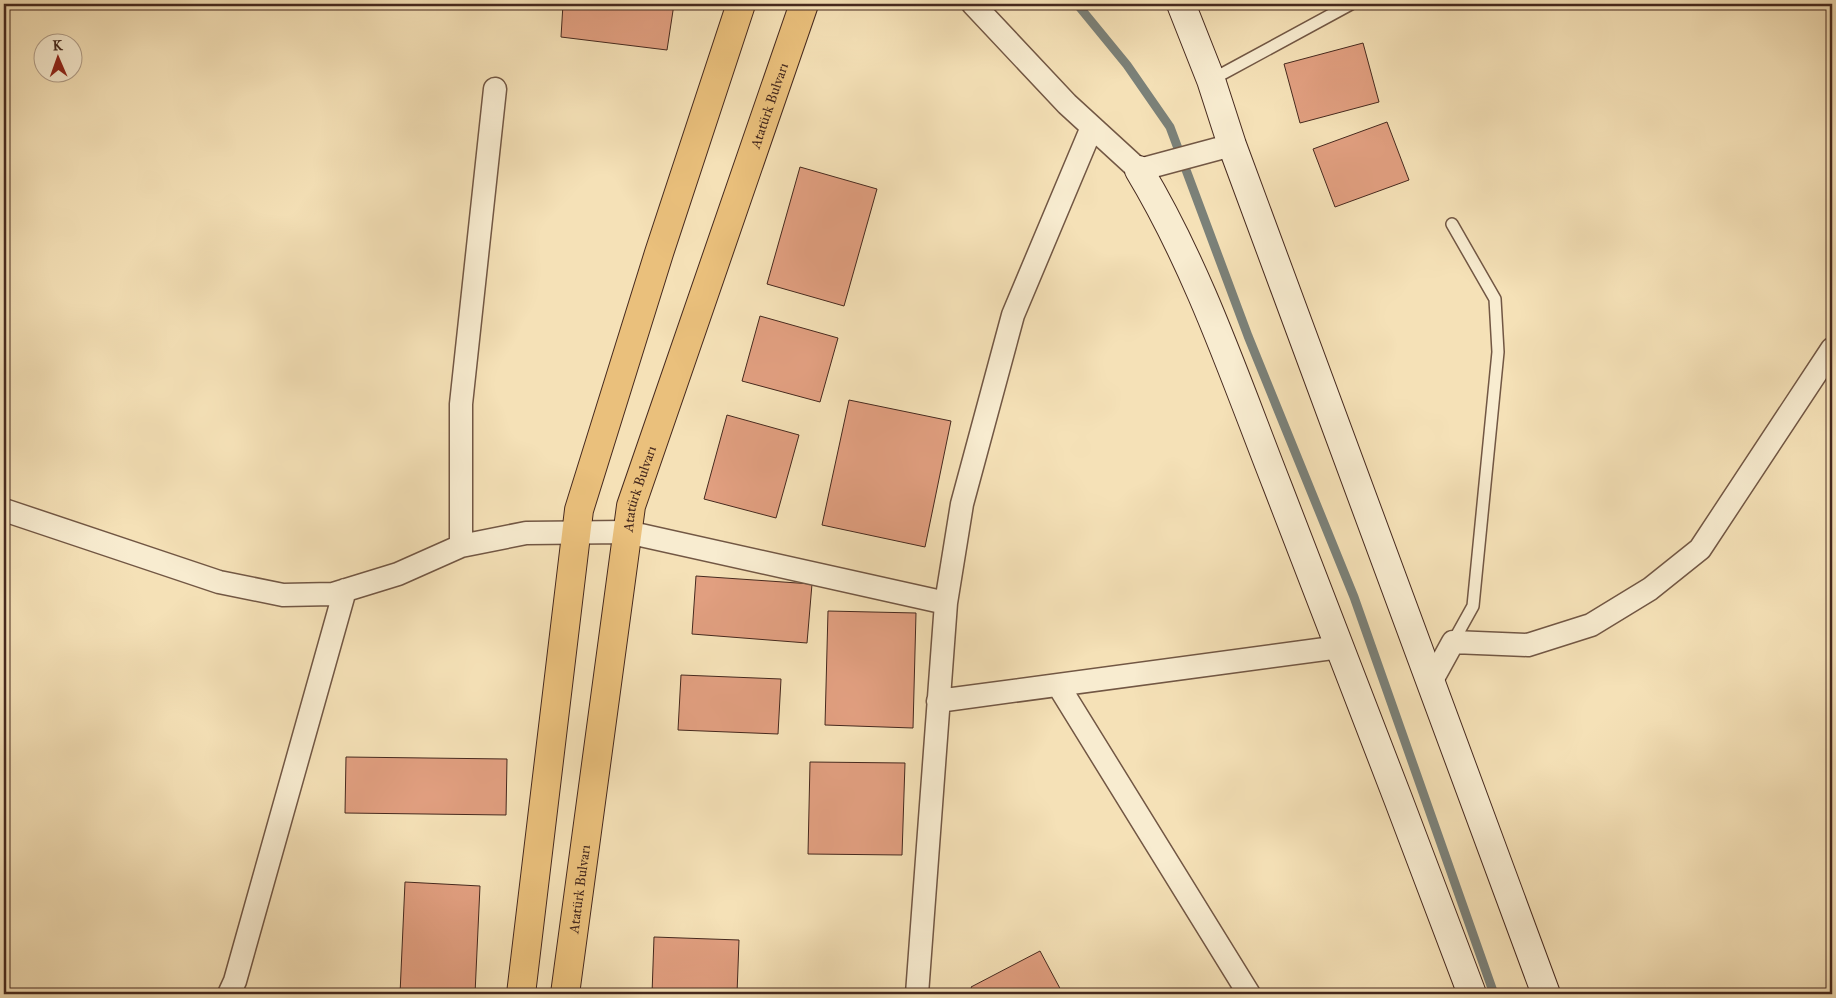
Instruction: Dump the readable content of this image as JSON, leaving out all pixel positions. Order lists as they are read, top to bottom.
{
  "streets": {
    "main road": ["Atatürk Bulvarı"]
  },
  "north": "top"
}
